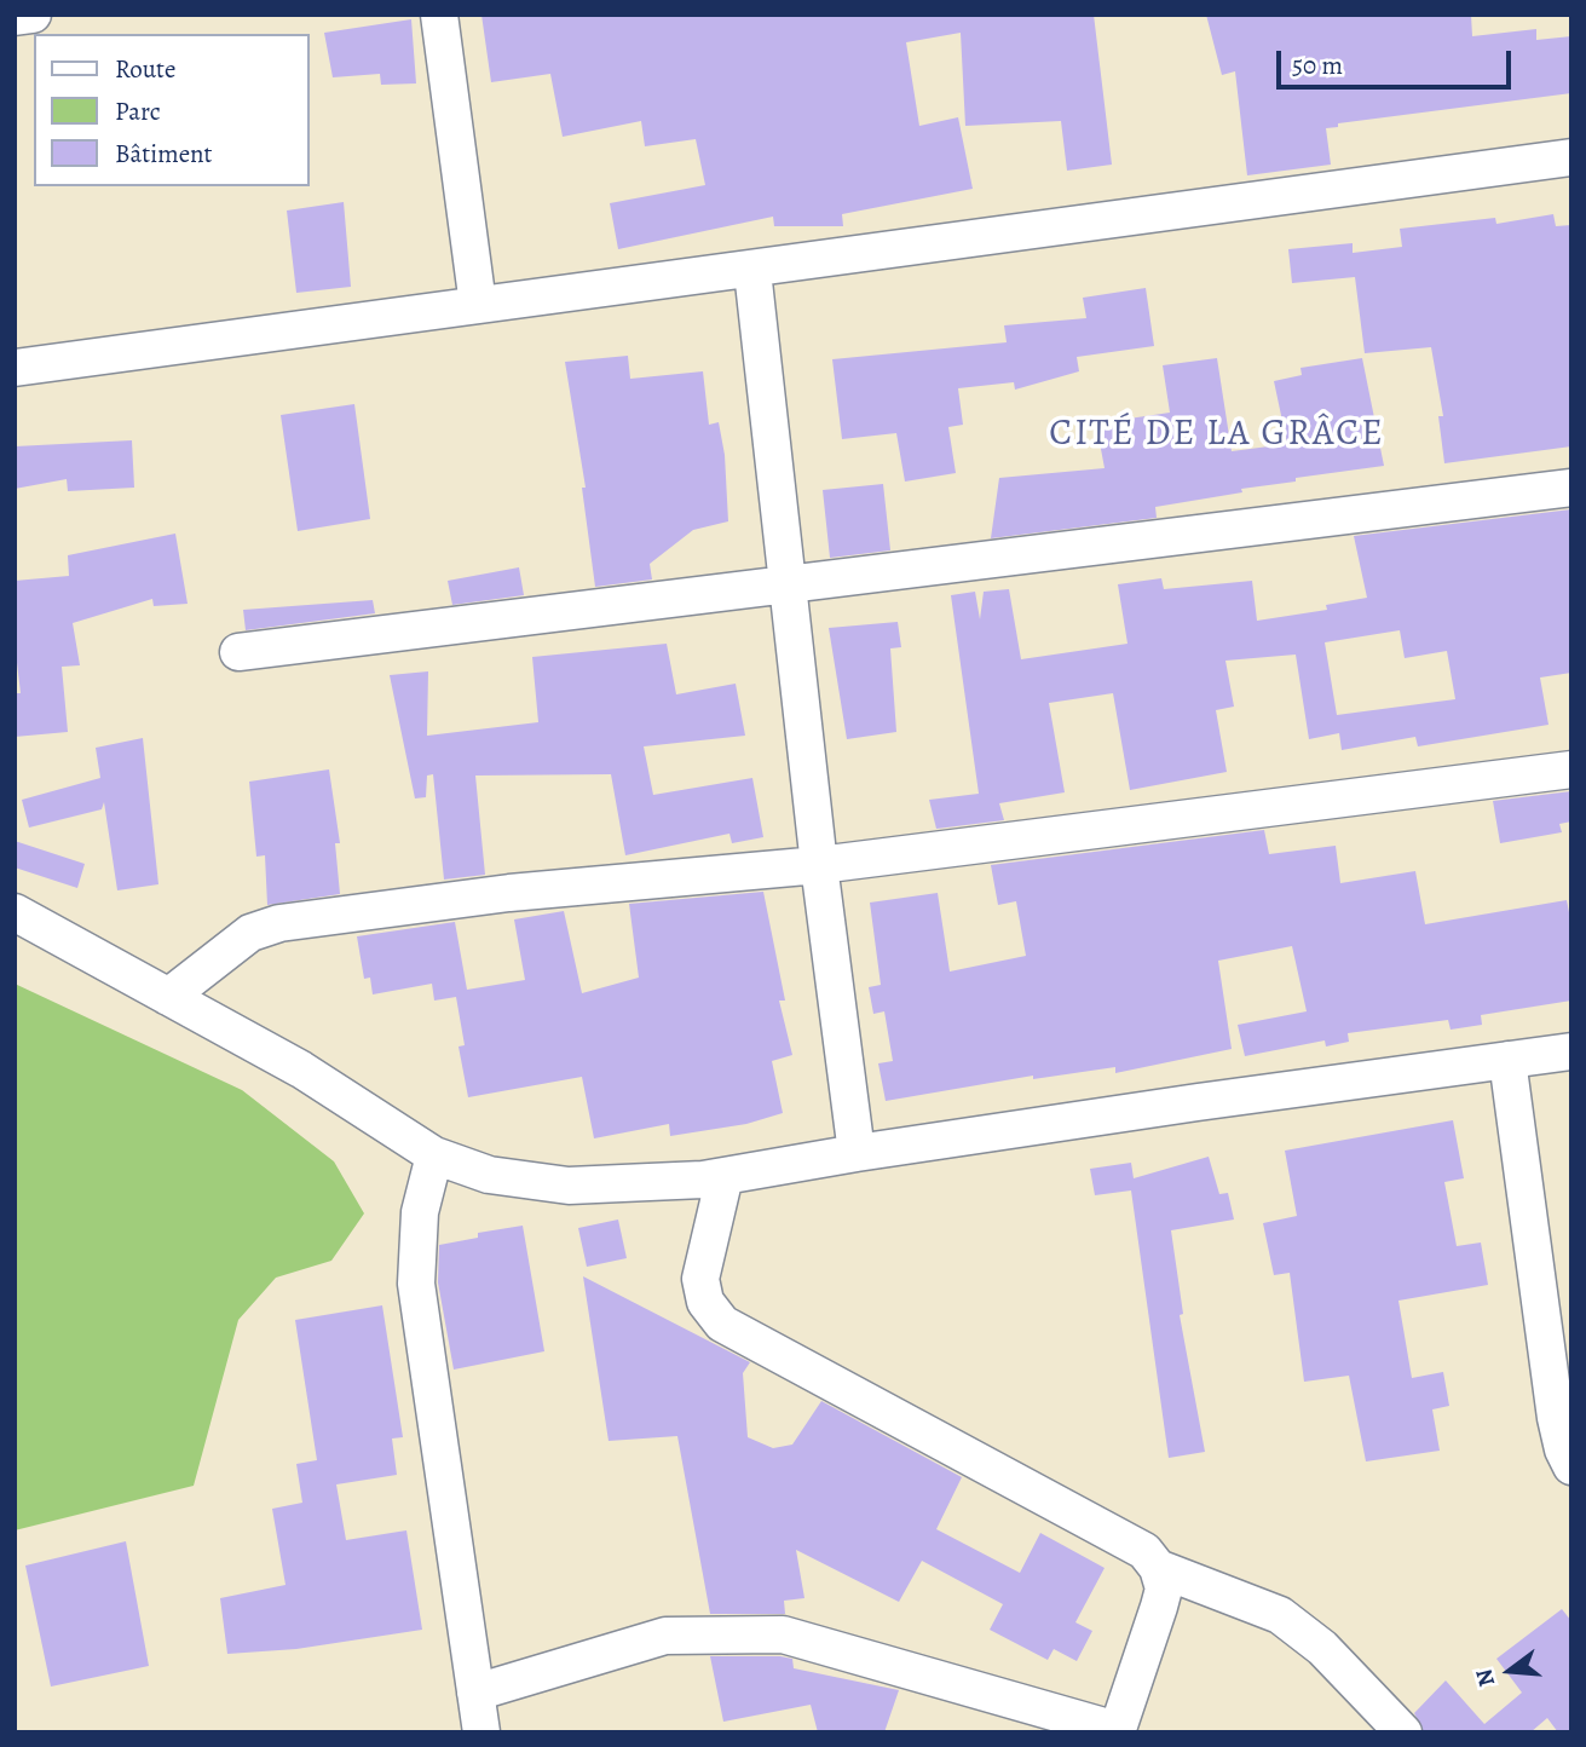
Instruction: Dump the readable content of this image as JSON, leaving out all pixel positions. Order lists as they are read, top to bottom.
{
  "districts": ["CITÉ DE LA GRÂCE"],
  "legend": ["Route", "Parc", "Bâtiment"],
  "scale_bar": "50 m",
  "north": "left"
}
